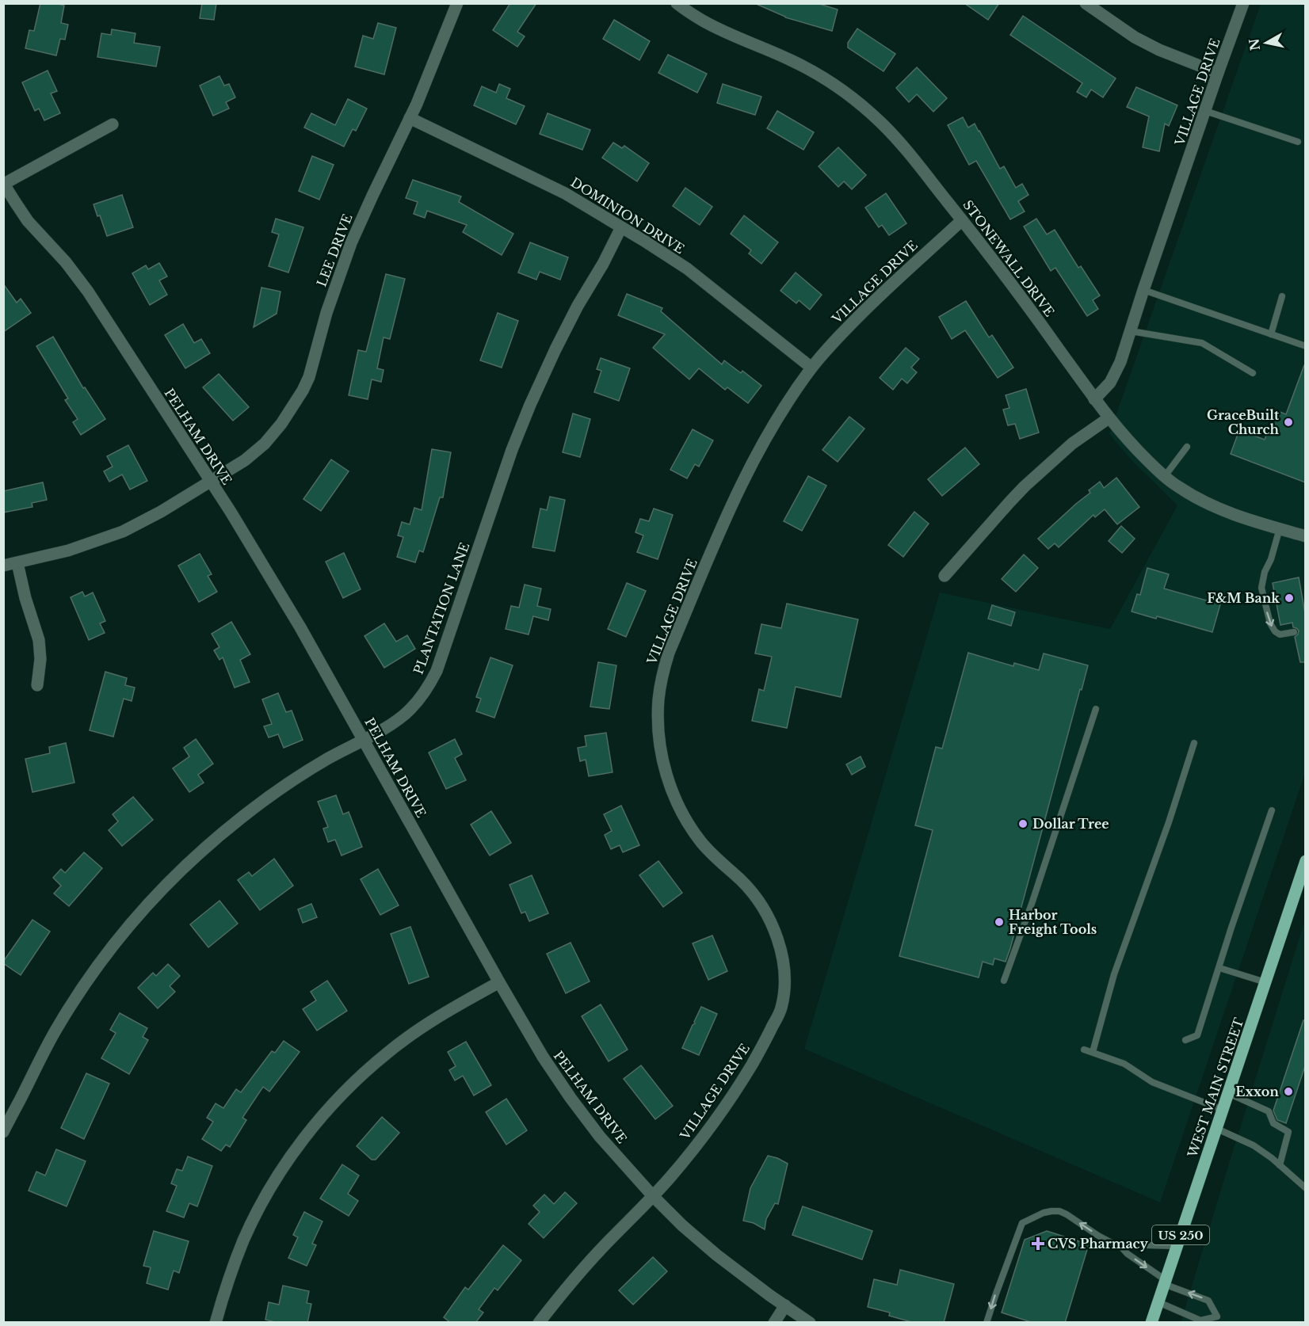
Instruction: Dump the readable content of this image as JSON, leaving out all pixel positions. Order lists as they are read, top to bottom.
{
  "streets": {
    "main road": ["WEST MAIN STREET", "US 250"],
    "street": [
      "VILLAGE DRIVE",
      "DOMINION DRIVE",
      "LEE DRIVE",
      "STONEWALL DRIVE",
      "PELHAM DRIVE",
      "PLANTATION LANE"
    ]
  },
  "crossings": [
    ["VILLAGE DRIVE", "DOMINION DRIVE"],
    ["VILLAGE DRIVE", "STONEWALL DRIVE"],
    ["VILLAGE DRIVE", "PELHAM DRIVE"],
    ["DOMINION DRIVE", "LEE DRIVE"],
    ["DOMINION DRIVE", "PLANTATION LANE"],
    ["LEE DRIVE", "PELHAM DRIVE"],
    ["PELHAM DRIVE", "PLANTATION LANE"]
  ],
  "places": {
    "other": [
      "GraceBuilt Church",
      "F&M Bank",
      "Dollar Tree",
      "Harbor Freight Tools",
      "Exxon"
    ],
    "health": ["CVS Pharmacy"]
  },
  "north": "left"
}
